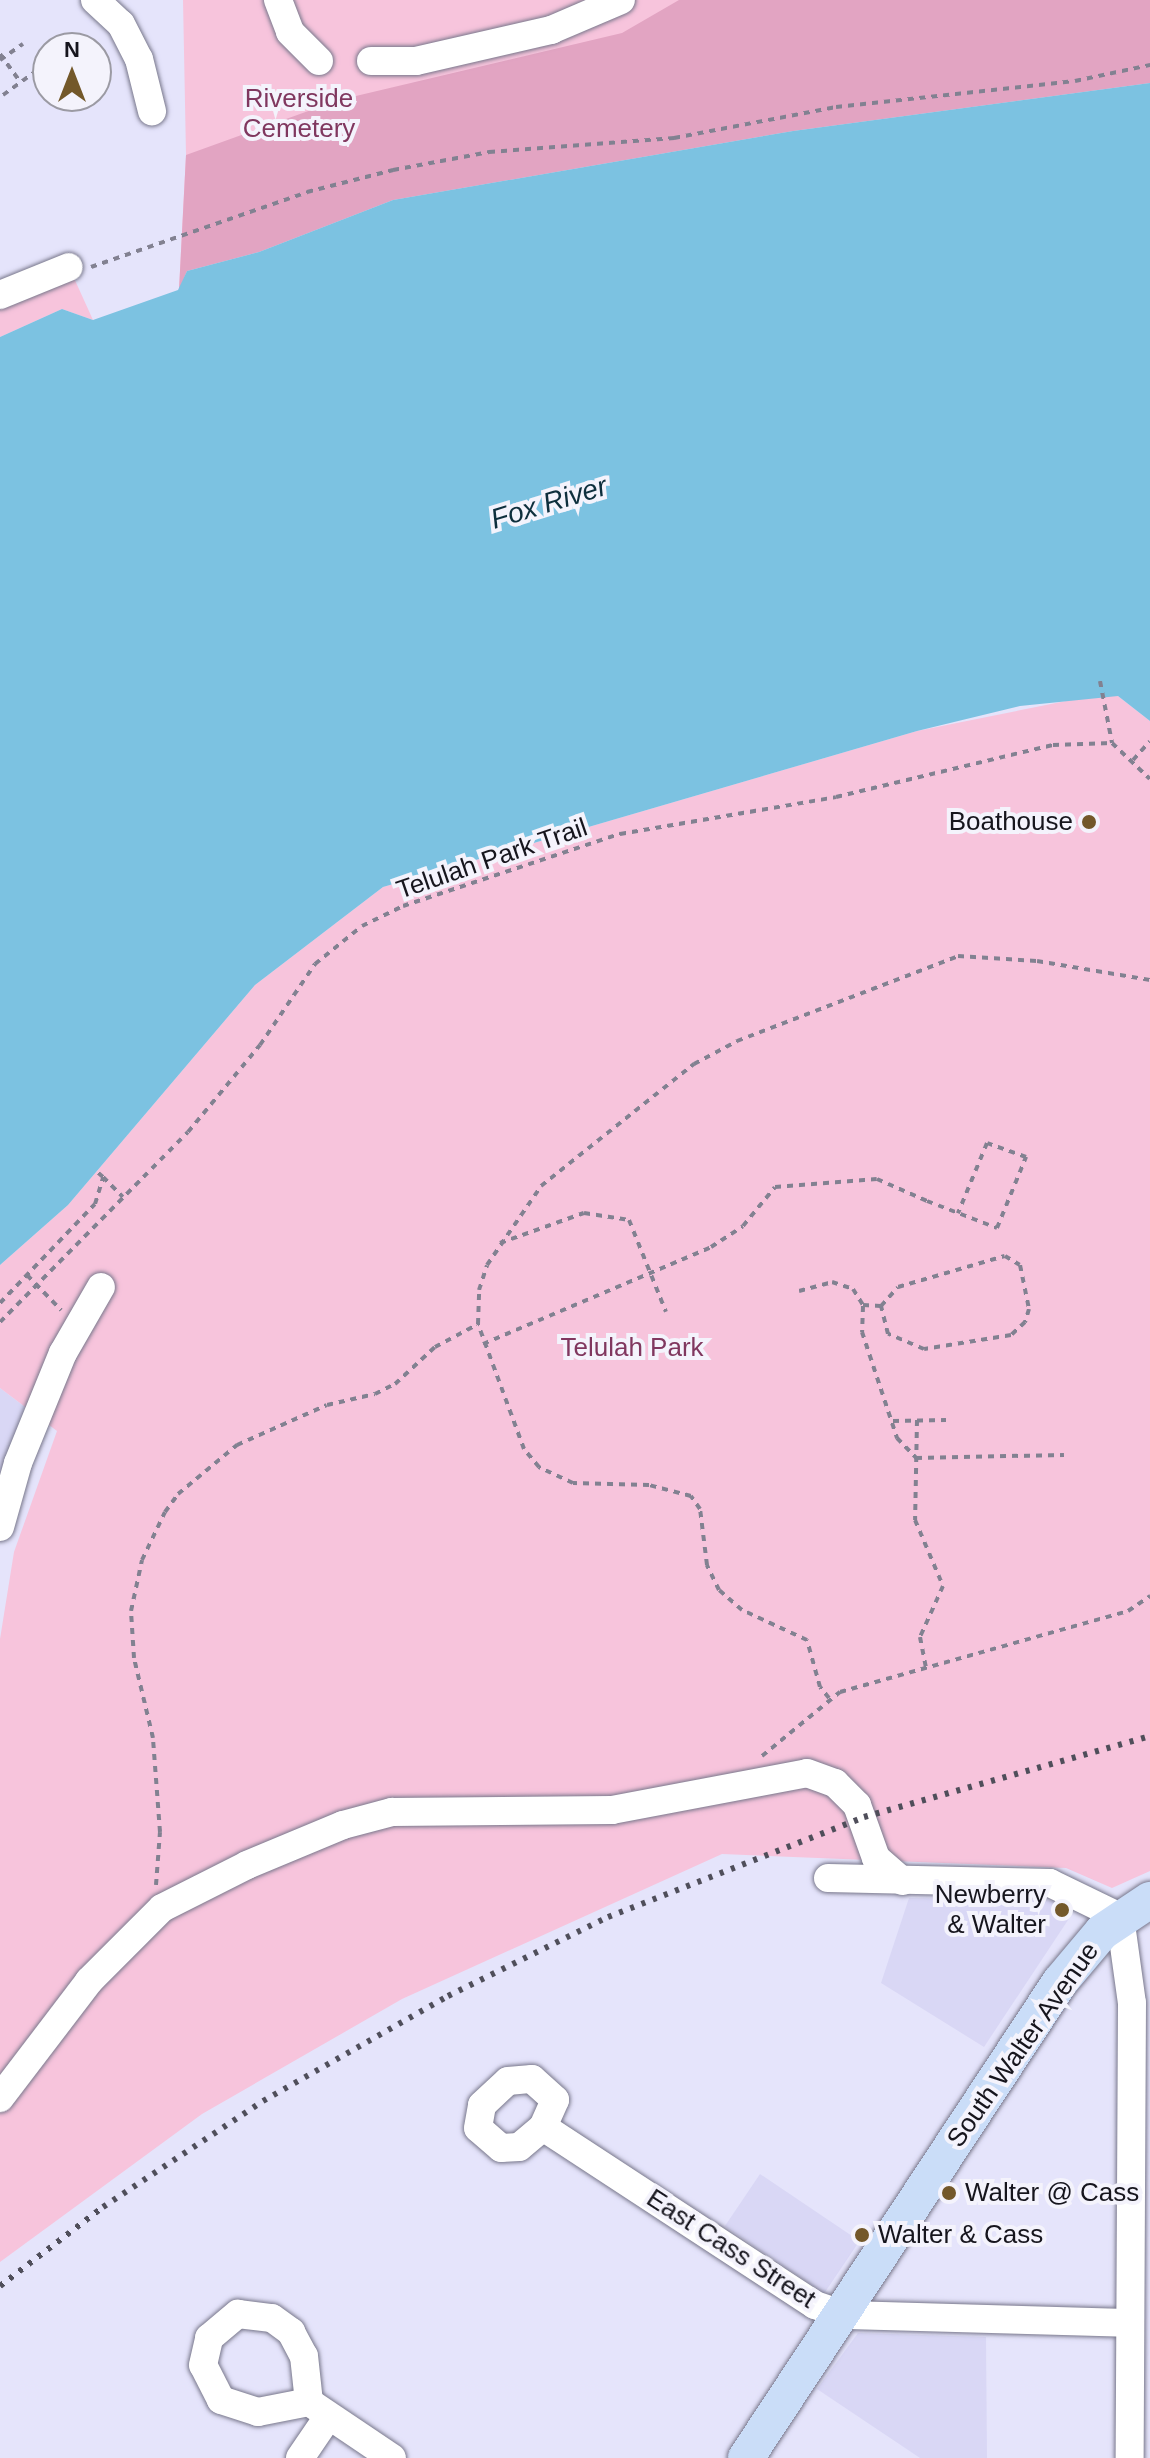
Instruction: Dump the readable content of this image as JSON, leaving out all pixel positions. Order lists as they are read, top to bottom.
{
  "streets": {
    "main road": ["South Walter Avenue"],
    "street": ["East Cass Street"],
    "path": ["Telulah Park Trail"]
  },
  "crossings": [
    ["South Walter Avenue", "East Cass Street"]
  ],
  "water": ["Fox River"],
  "parks": ["Riverside Cemetery", "Telulah Park"],
  "places": [
    "Boathouse",
    "Newberry & Walter",
    "Walter @ Cass",
    "Walter & Cass"
  ],
  "north": "top"
}
